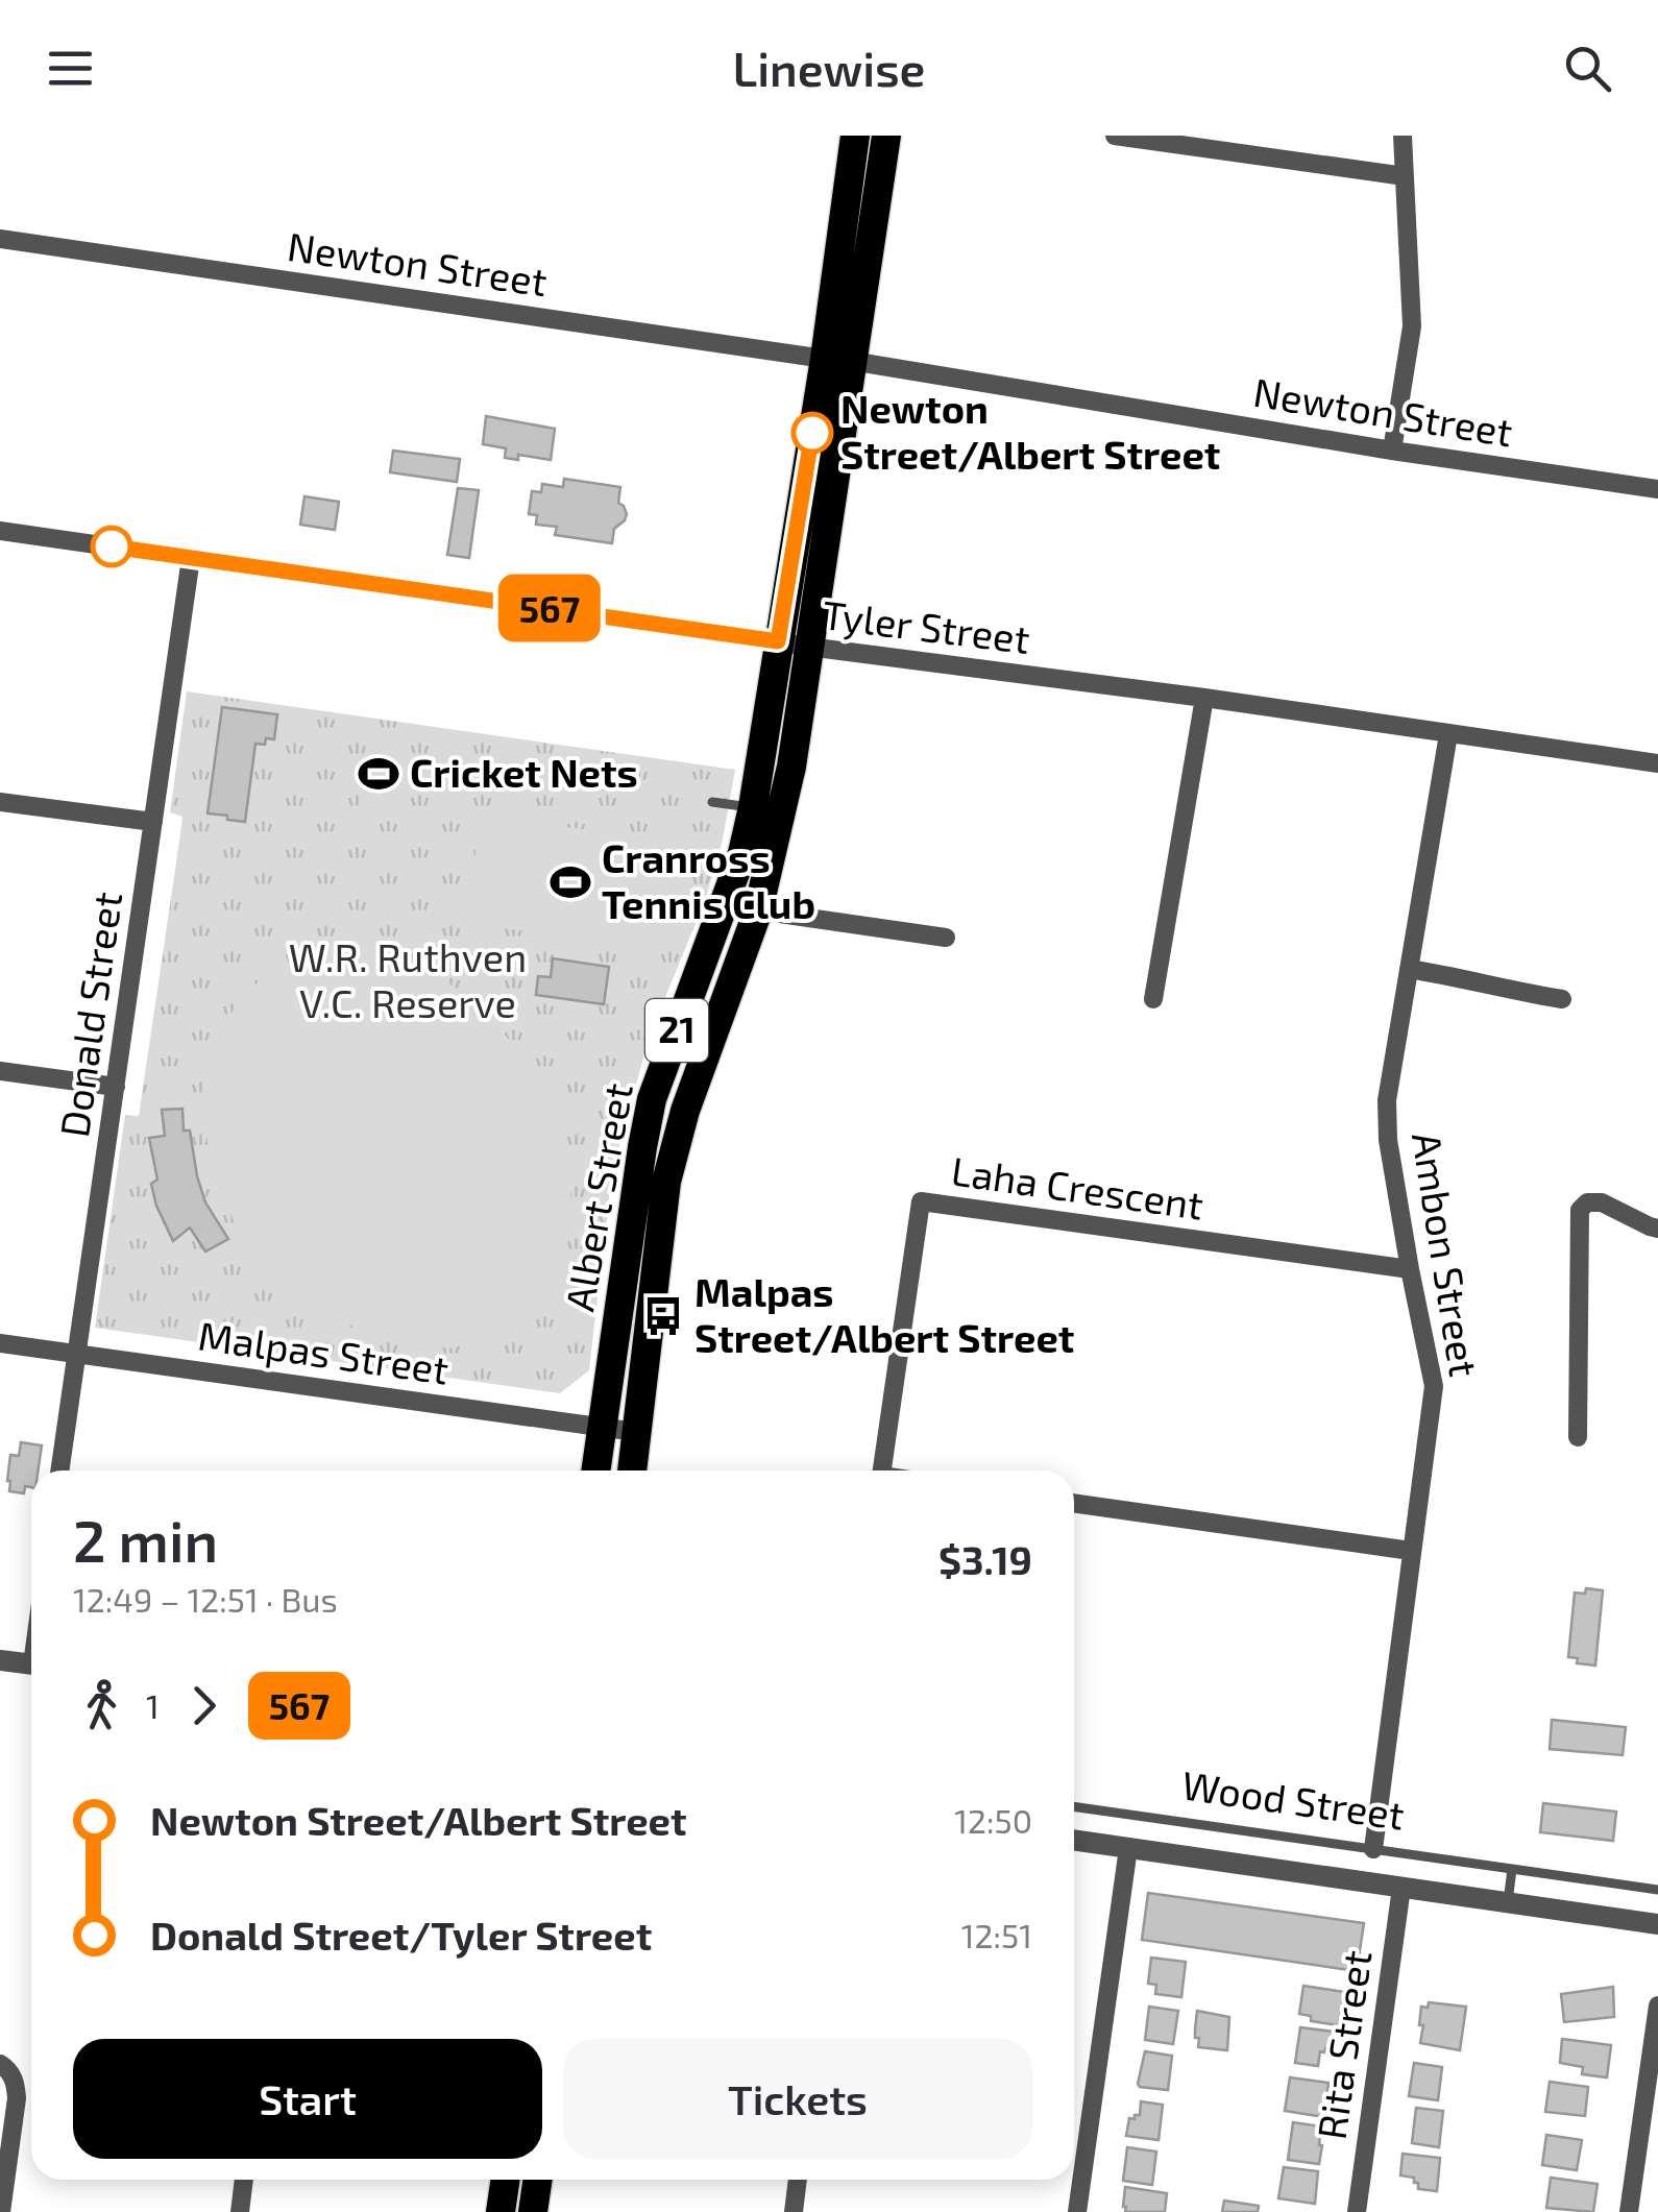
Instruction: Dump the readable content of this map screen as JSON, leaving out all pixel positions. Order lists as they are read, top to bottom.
{
  "streets": {
    "highway": ["21", "Albert Street"],
    "street": [
      "Newton Street",
      "Tyler Street",
      "Donald Street",
      "Laha Crescent",
      "Ambon Street",
      "Malpas Street",
      "Wood Street",
      "Rita Street"
    ]
  },
  "crossings": [
    ["Newton Street", "Albert Street"],
    ["Tyler Street", "Donald Street"],
    ["Tyler Street", "Albert Street"],
    ["Tyler Street", "Ambon Street"],
    ["Donald Street", "Malpas Street"],
    ["Laha Crescent", "Ambon Street"],
    ["Albert Street", "Malpas Street"],
    ["Ambon Street", "Wood Street"],
    ["Wood Street", "Rita Street"]
  ],
  "parks": ["W.R. Ruthven V.C. Reserve"],
  "places": {
    "other": ["Newton Street/Albert Street"],
    "sports": ["Cricket Nets", "Cranross Tennis Club"],
    "bus stop": ["Malpas Street/Albert Street"]
  },
  "lines": ["bus line 567"],
  "page": {
    "header": "Linewise",
    "on_map": "567",
    "heading": ["2 min", "12:49 – 12:51 · Bus", "$3.19"],
    "legs": ["1", "567"],
    "list": [
      {
        "name": "Newton Street/Albert Street",
        "value": "12:50"
      },
      {
        "name": "Donald Street/Tyler Street",
        "value": "12:51"
      }
    ],
    "buttons": ["Start", "Tickets"]
  }
}
